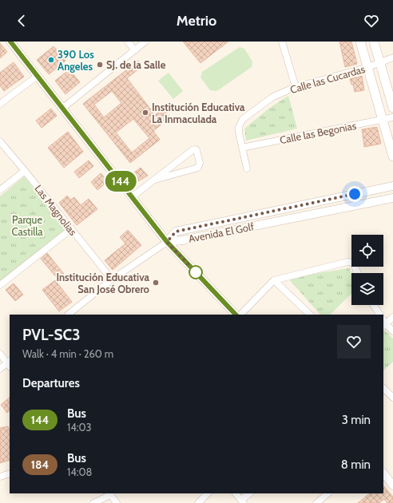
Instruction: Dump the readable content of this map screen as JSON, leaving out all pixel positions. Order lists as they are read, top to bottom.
{
  "streets": {
    "street": [
      "Calle las Cucardas",
      "Calle las Begonias",
      "Las Magnolias",
      "Avenida El Golf"
    ]
  },
  "crossings": [
    ["Calle las Cucardas", "Calle las Begonias"]
  ],
  "parks": ["Parque Castilla"],
  "places": [
    "390 Los Angeles",
    "SJ. de la Salle",
    "Institución Educativa La Inmaculada",
    "Institución Educativa San José Obrero"
  ],
  "lines": ["bus line 144"],
  "page": {
    "header": "Metrio",
    "on_map": "144",
    "heading": [
      ["PVL-SC3", "Walk · 4 min · 260 m"],
      "Departures"
    ],
    "list": [
      {
        "mark": "144",
        "name": "Bus",
        "note": "14:03",
        "value": "3 min"
      },
      {
        "mark": "184",
        "name": "Bus",
        "note": "14:08",
        "value": "8 min"
      }
    ]
  }
}
